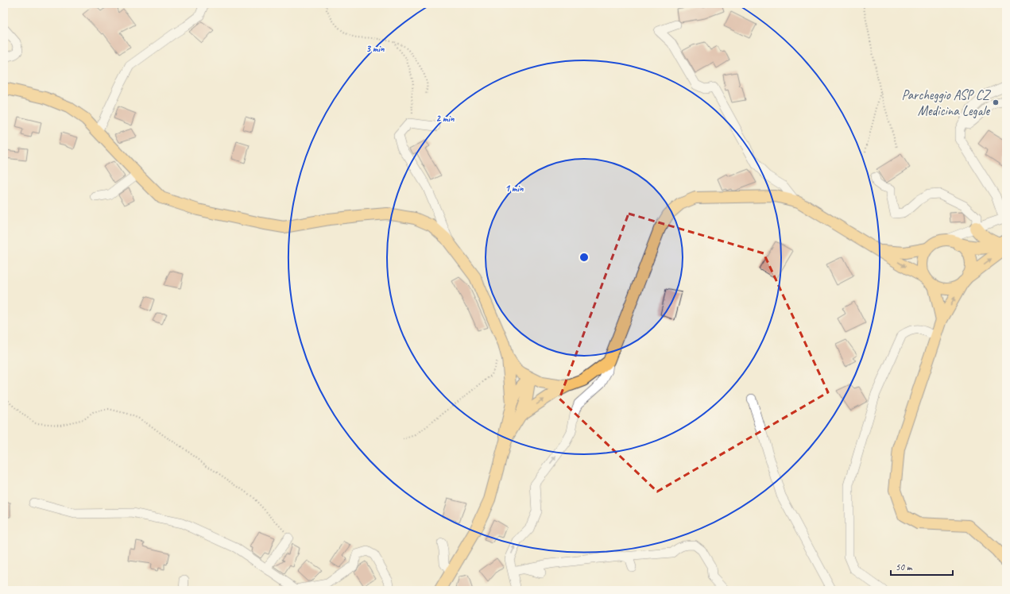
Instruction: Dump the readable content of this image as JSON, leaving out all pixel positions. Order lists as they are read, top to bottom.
{
  "places": ["Parcheggio ASP CZ Medicina Legale"],
  "scale_bar": "50 m",
  "rings": ["3 min", "2 min", "1 min"]
}
